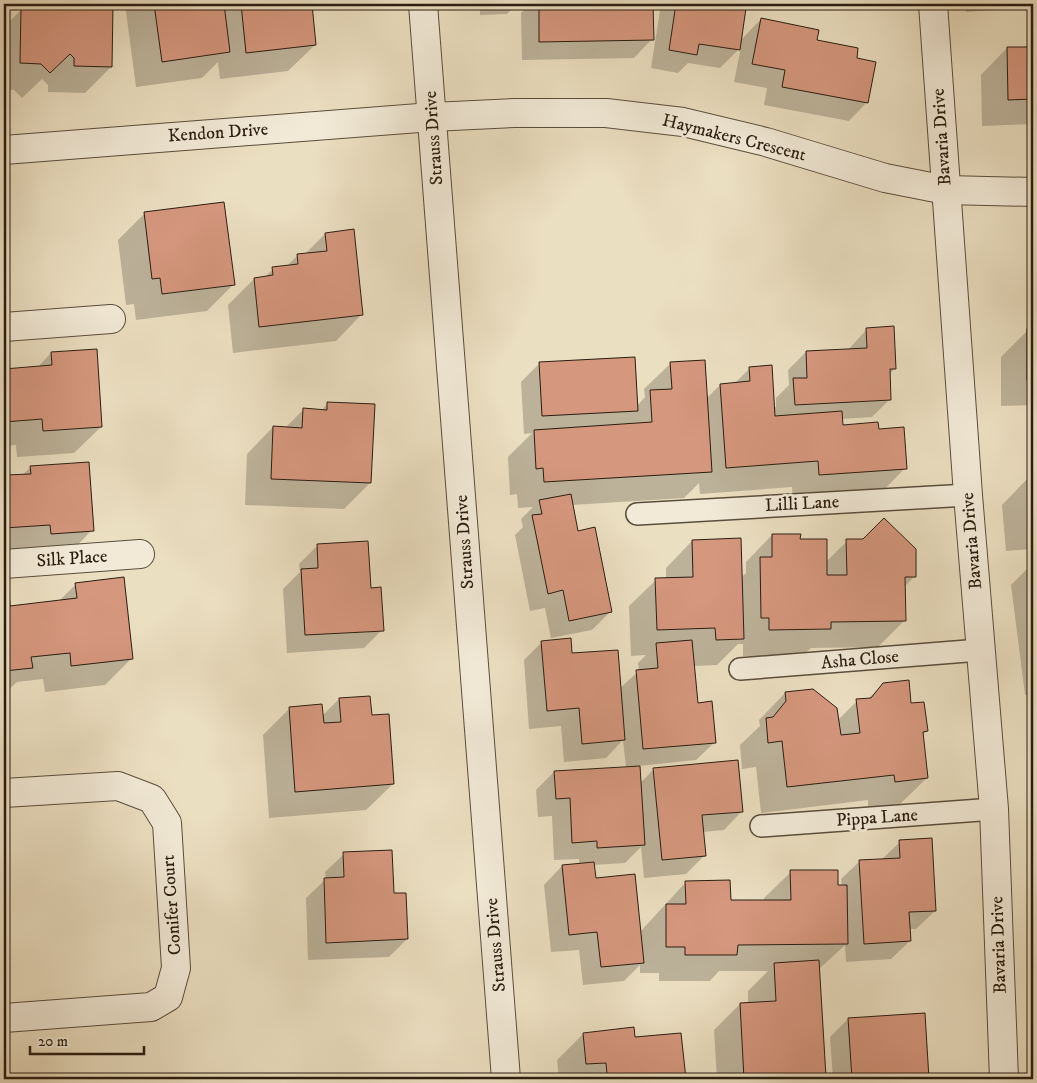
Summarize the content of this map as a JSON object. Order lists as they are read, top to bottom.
{
  "streets": {
    "street": [
      "Kendon Drive",
      "Bavaria Drive",
      "Strauss Drive",
      "Haymakers Crescent",
      "Silk Place",
      "Conifer Court"
    ],
    "lane": ["Lilli Lane", "Asha Close", "Pippa Lane"]
  },
  "crossings": [
    ["Kendon Drive", "Strauss Drive"],
    ["Kendon Drive", "Haymakers Crescent"],
    ["Bavaria Drive", "Haymakers Crescent"],
    ["Bavaria Drive", "Lilli Lane"],
    ["Bavaria Drive", "Asha Close"],
    ["Bavaria Drive", "Pippa Lane"],
    ["Strauss Drive", "Haymakers Crescent"]
  ],
  "scale_bar": "20 m"
}
